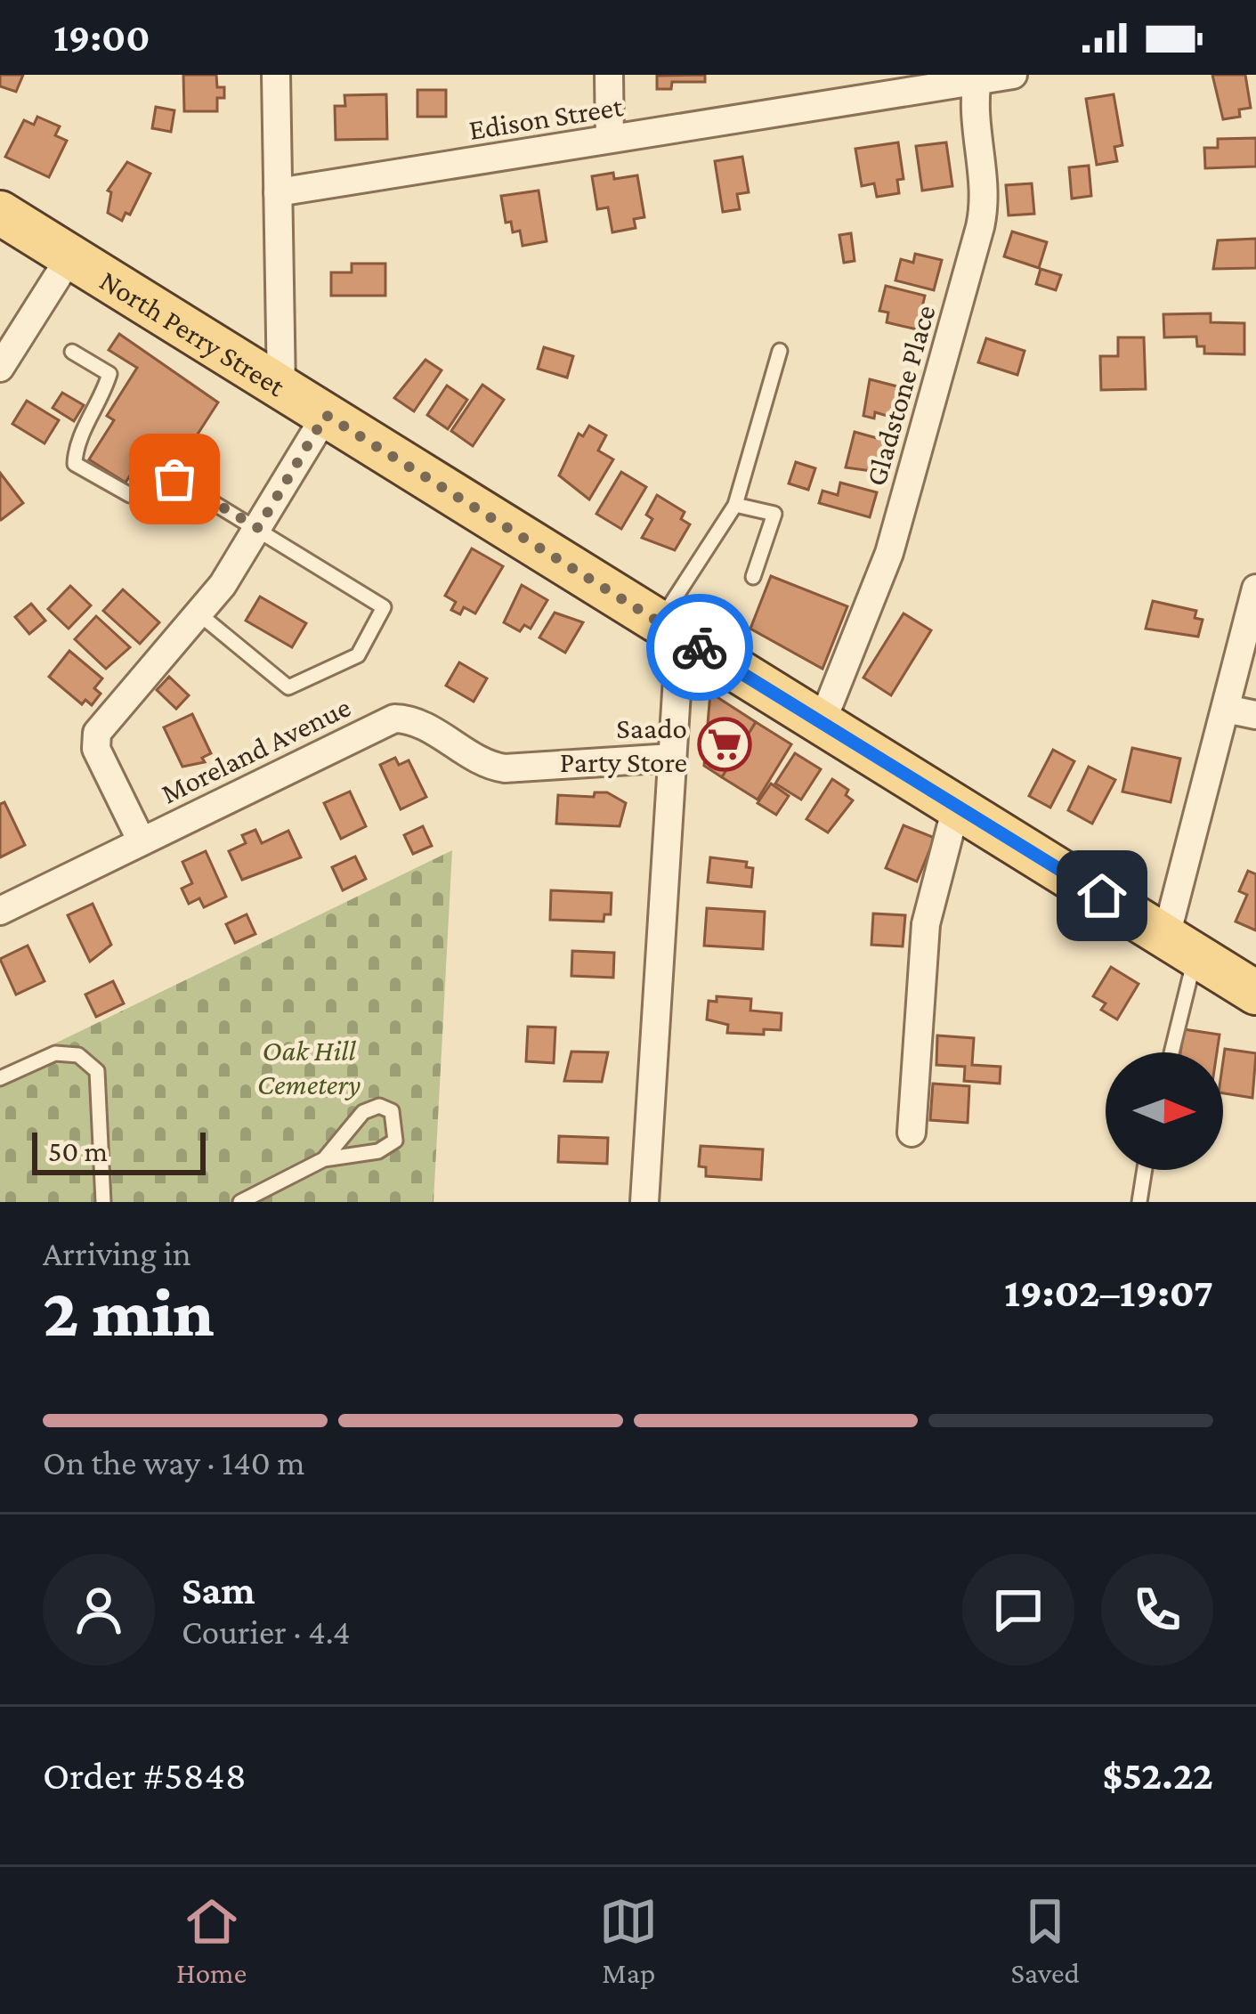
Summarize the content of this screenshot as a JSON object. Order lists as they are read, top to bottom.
{
  "streets": {
    "main road": ["North Perry Street"],
    "street": ["Edison Street", "Gladstone Place", "Moreland Avenue"]
  },
  "crossings": [
    ["Edison Street", "Gladstone Place"],
    ["North Perry Street", "Gladstone Place"]
  ],
  "parks": ["Oak Hill Cemetery"],
  "places": {
    "supermarket": ["Saado Party Store"]
  },
  "scale_bar": "50 m",
  "north": "right",
  "page": {
    "status": "19:00",
    "scale": "50 m",
    "heading": ["2 min", "Arriving in", "19:02–19:07"],
    "panel": [
      "Sam",
      "Courier · 4.4",
      "Order #5848",
      "$52.22"
    ],
    "bar": "On the way · 140 m",
    "tabs": ["Home", "Map", "Saved"]
  }
}
